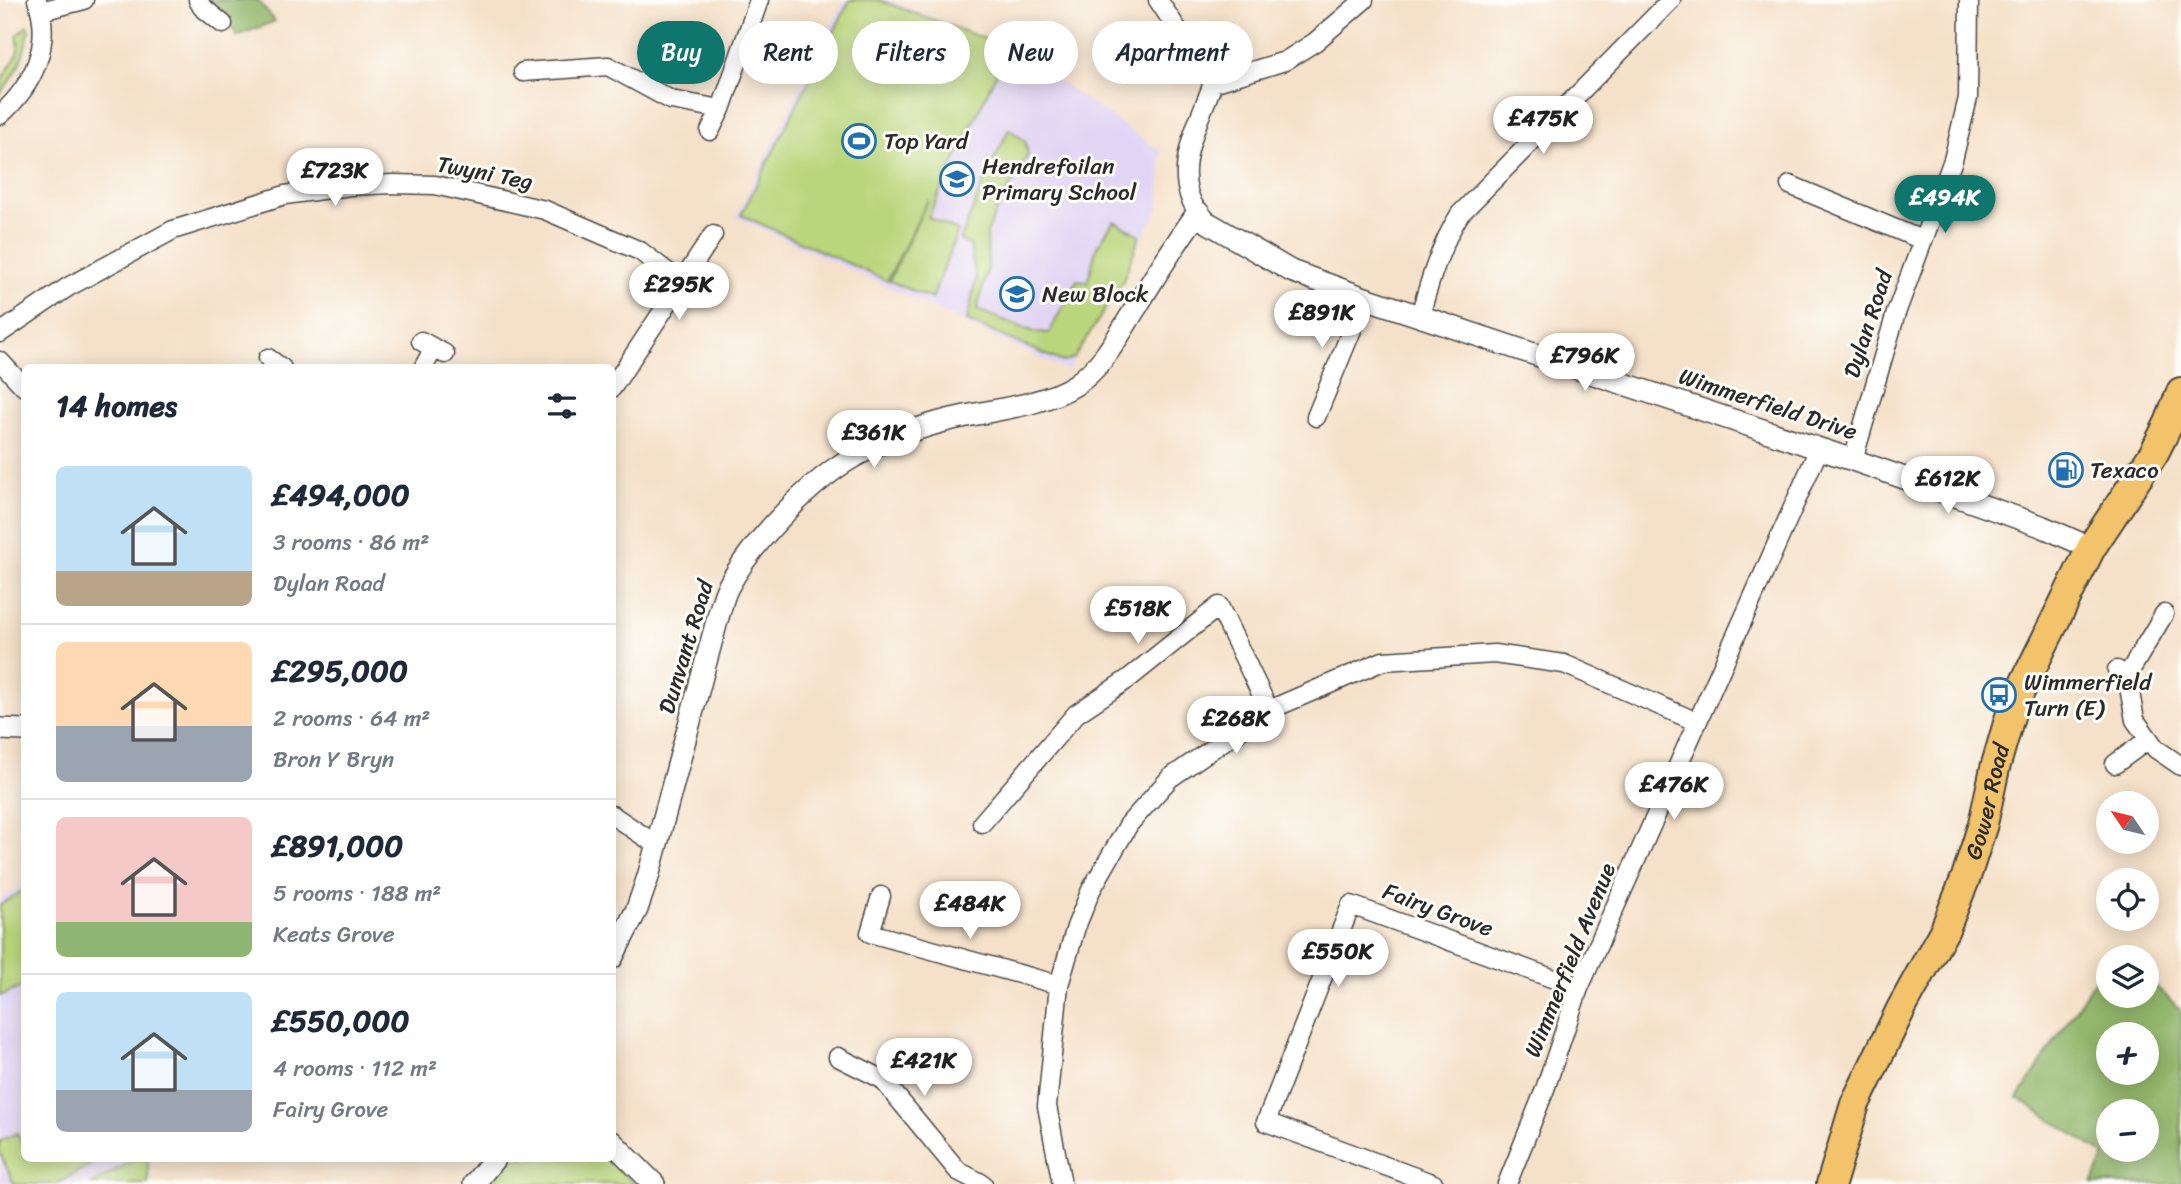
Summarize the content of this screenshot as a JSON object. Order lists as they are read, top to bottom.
{
  "streets": {
    "main road": ["Gower Road"],
    "street": [
      "Twyni Teg",
      "Dylan Road",
      "Wimmerfield Drive",
      "Dunvant Road",
      "Fairy Grove",
      "Wimmerfield Avenue"
    ]
  },
  "crossings": [
    ["Dylan Road", "Wimmerfield Drive"],
    ["Wimmerfield Drive", "Dunvant Road"],
    ["Wimmerfield Drive", "Gower Road"],
    ["Wimmerfield Drive", "Wimmerfield Avenue"],
    ["Fairy Grove", "Wimmerfield Avenue"]
  ],
  "places": {
    "sports": ["Top Yard"],
    "school or university": ["Hendrefoilan Primary School", "New Block"],
    "fuel station": ["Texaco"],
    "bus stop": ["Wimmerfield Turn (E)"]
  },
  "north": "top left",
  "page": {
    "chip": [
      "Buy",
      "Rent",
      "Filters",
      "New",
      "Apartment"
    ],
    "price": [
      "£475K",
      "£723K",
      "£494K",
      "£295K",
      "£891K",
      "£796K",
      "£361K",
      "£612K",
      "£518K",
      "£268K",
      "£476K",
      "£484K",
      "£550K",
      "£421K"
    ],
    "heading": "14 homes",
    "list": [
      {
        "name": "£494,000",
        "note": "3 rooms · 86 m² · Dylan Road"
      },
      {
        "name": "£295,000",
        "note": "2 rooms · 64 m² · Bron Y Bryn"
      },
      {
        "name": "£891,000",
        "note": "5 rooms · 188 m² · Keats Grove"
      },
      {
        "name": "£550,000",
        "note": "4 rooms · 112 m² · Fairy Grove"
      }
    ],
    "map_buttons": ["+", "−"]
  }
}
